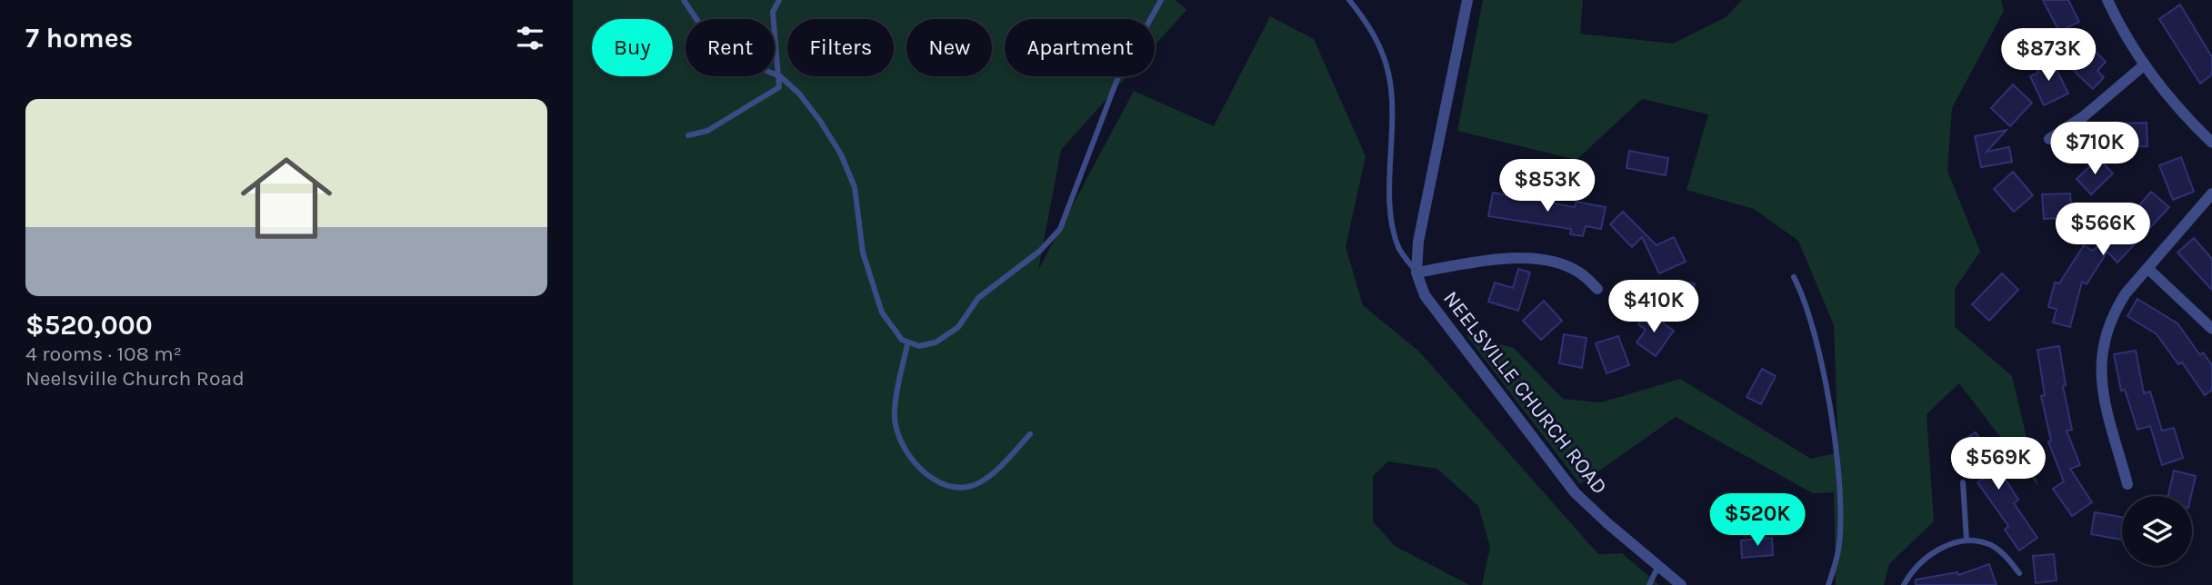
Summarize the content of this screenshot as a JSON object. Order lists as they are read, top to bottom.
{
  "streets": {
    "street": ["NEELSVILLE CHURCH ROAD"]
  },
  "page": {
    "heading": "7 homes",
    "chip": [
      "Buy",
      "Rent",
      "Filters",
      "New",
      "Apartment"
    ],
    "price": [
      "$873K",
      "$710K",
      "$853K",
      "$566K",
      "$410K",
      "$569K",
      "$520K"
    ],
    "list": [
      {
        "name": "$520,000",
        "note": "4 rooms · 108 m² · Neelsville Church Road"
      }
    ]
  }
}
